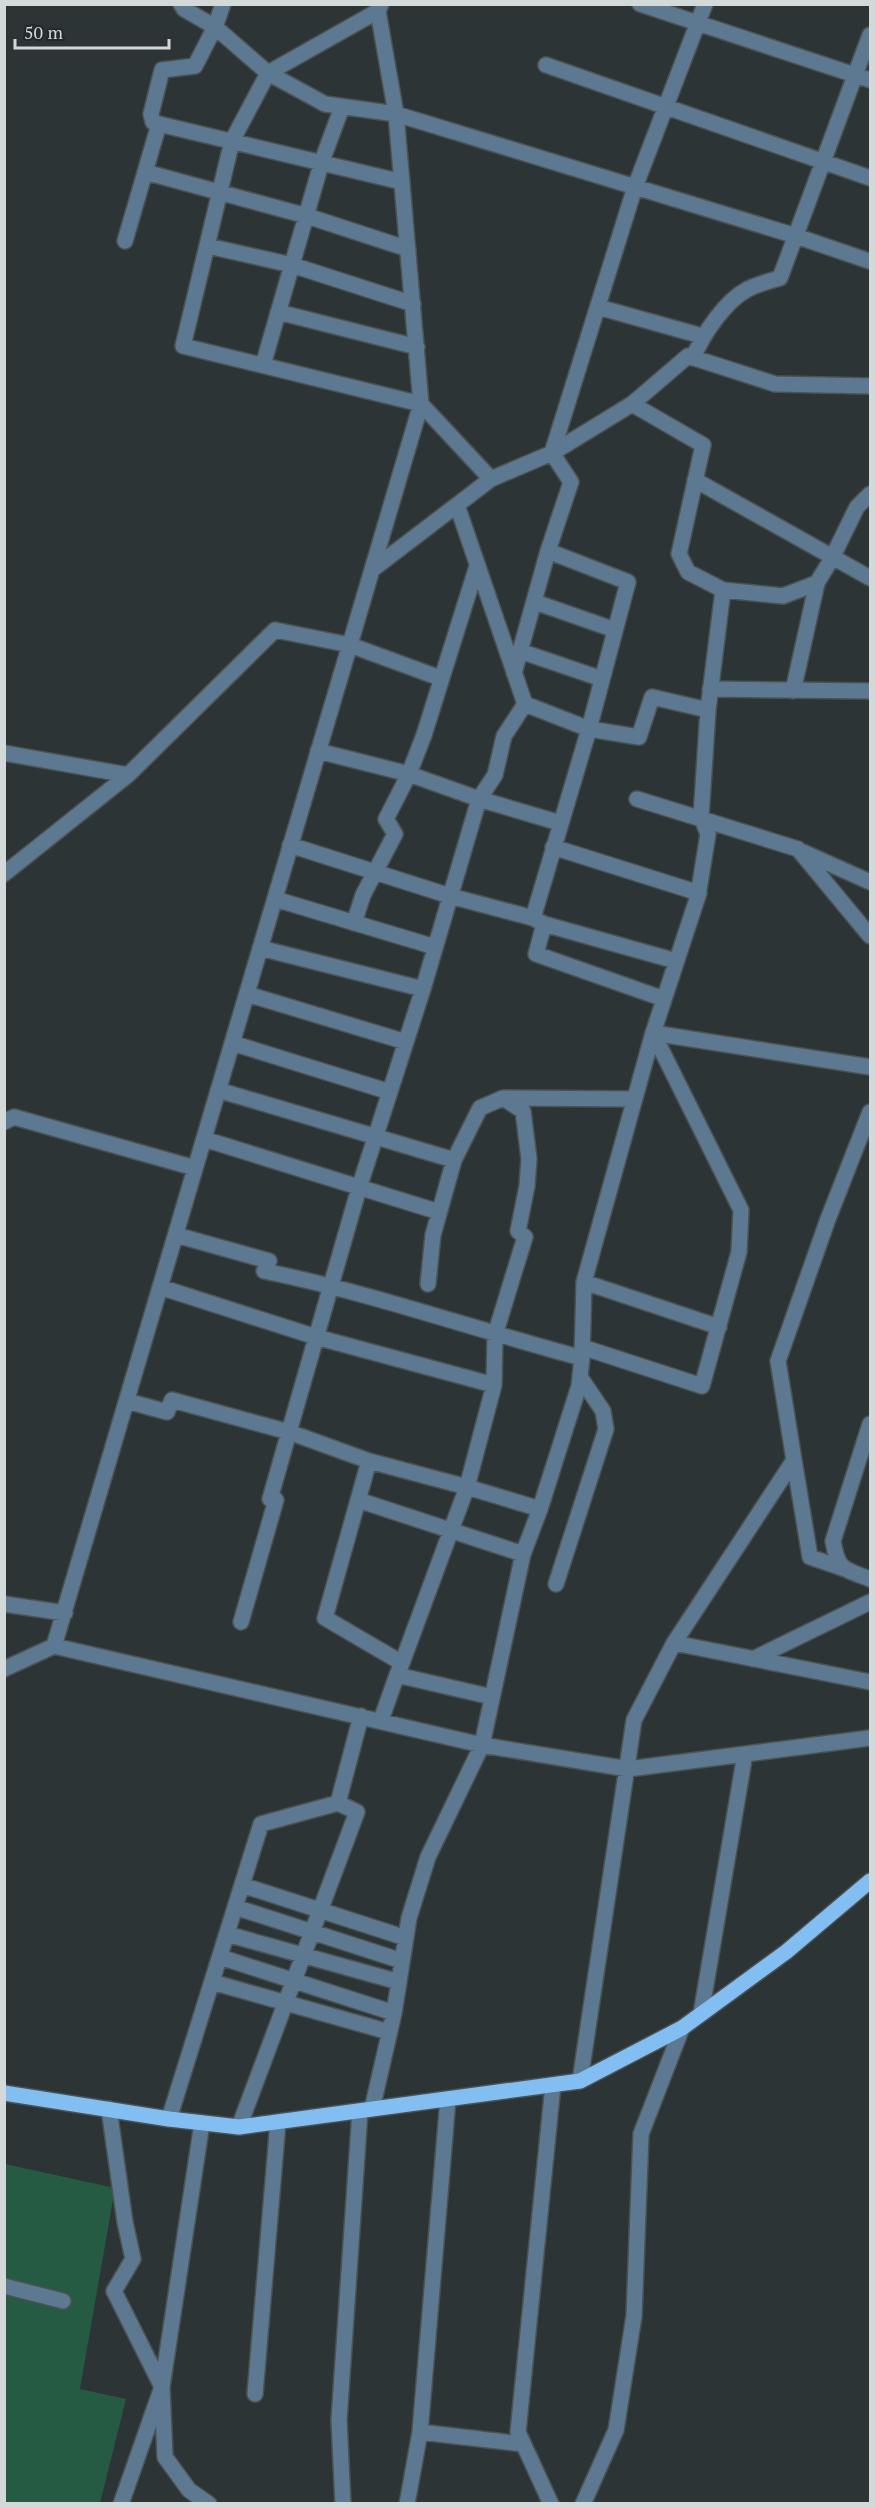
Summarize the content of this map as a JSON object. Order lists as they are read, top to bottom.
{
  "scale_bar": "50 m"
}
